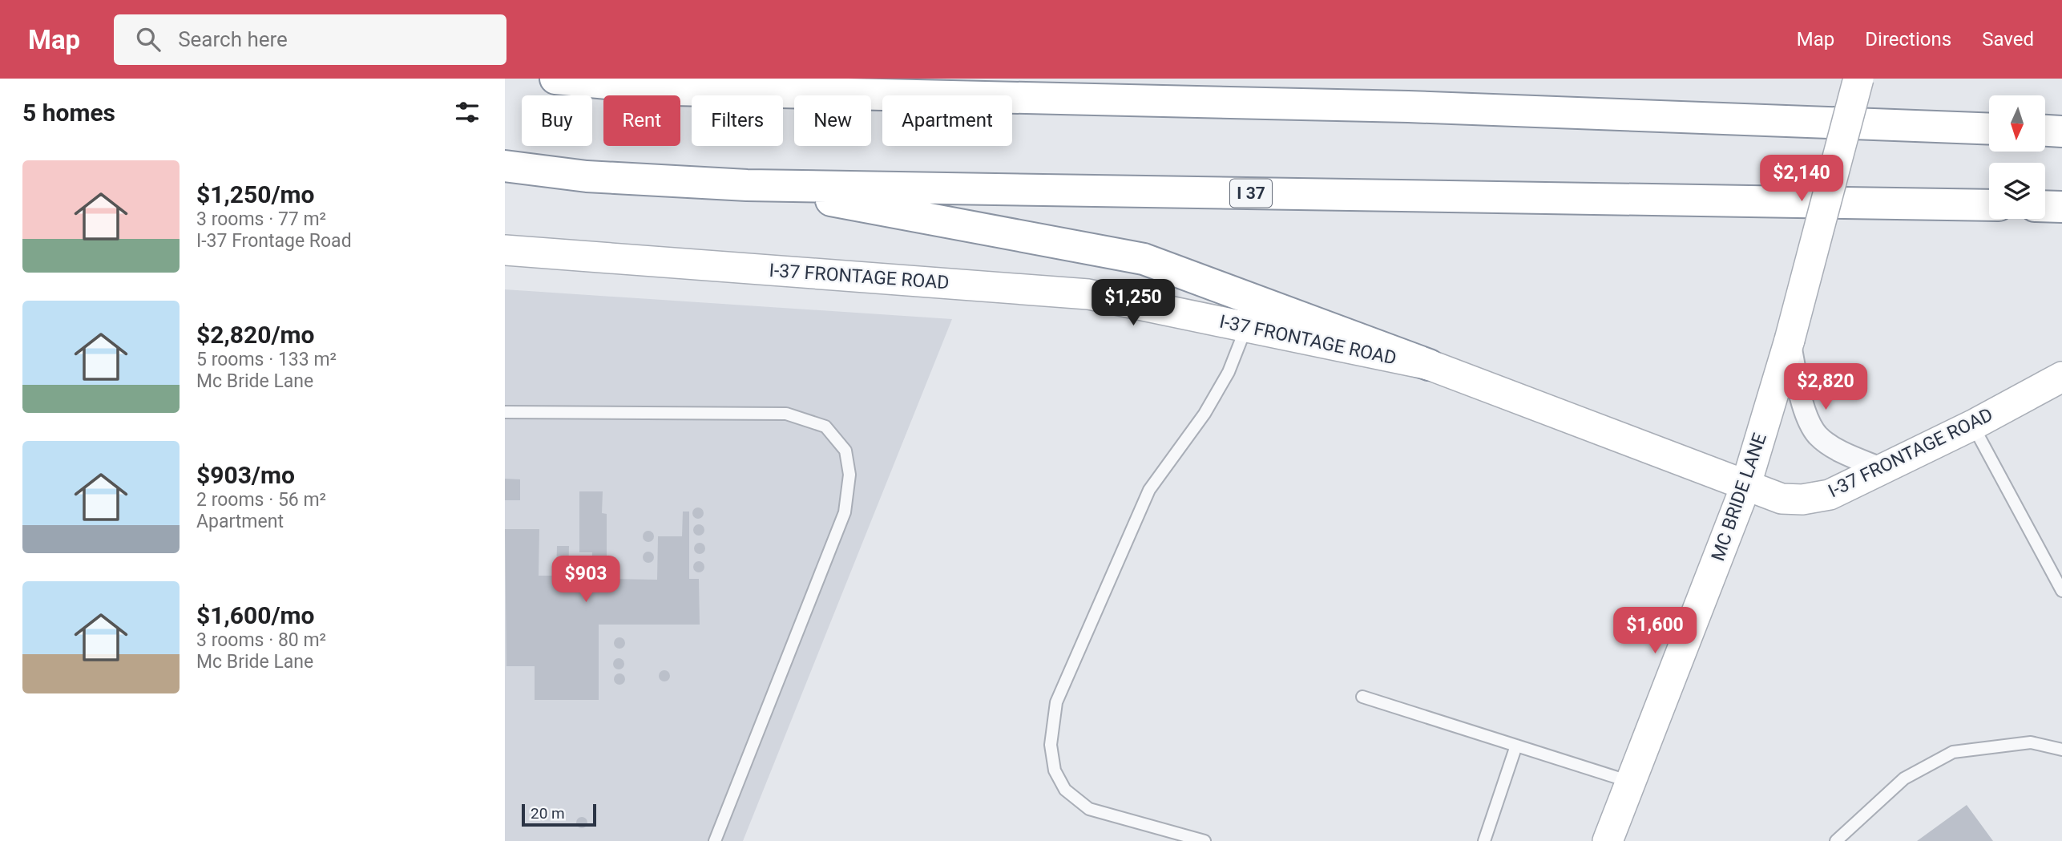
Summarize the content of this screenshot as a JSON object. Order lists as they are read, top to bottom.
{
  "streets": {
    "highway": ["I 37"],
    "main road": ["I-37 FRONTAGE ROAD", "MC BRIDE LANE"]
  },
  "crossings": [
    ["I-37 FRONTAGE ROAD", "MC BRIDE LANE"]
  ],
  "scale_bar": "20 m",
  "north": "bottom",
  "page": {
    "header": "Map",
    "search": "Search here",
    "nav": ["Map", "Directions", "Saved"],
    "heading": "5 homes",
    "chip": [
      "Buy",
      "Rent",
      "Filters",
      "New",
      "Apartment"
    ],
    "list": [
      {
        "name": "$1,250/mo",
        "note": "3 rooms · 77 m² · I-37 Frontage Road"
      },
      {
        "name": "$2,820/mo",
        "note": "5 rooms · 133 m² · Mc Bride Lane"
      },
      {
        "name": "$903/mo",
        "note": "2 rooms · 56 m² · Apartment"
      },
      {
        "name": "$1,600/mo",
        "note": "3 rooms · 80 m² · Mc Bride Lane"
      }
    ],
    "price": [
      "$2,140",
      "$1,250",
      "$2,820",
      "$903",
      "$1,600"
    ],
    "scale": "20 m"
  }
}
